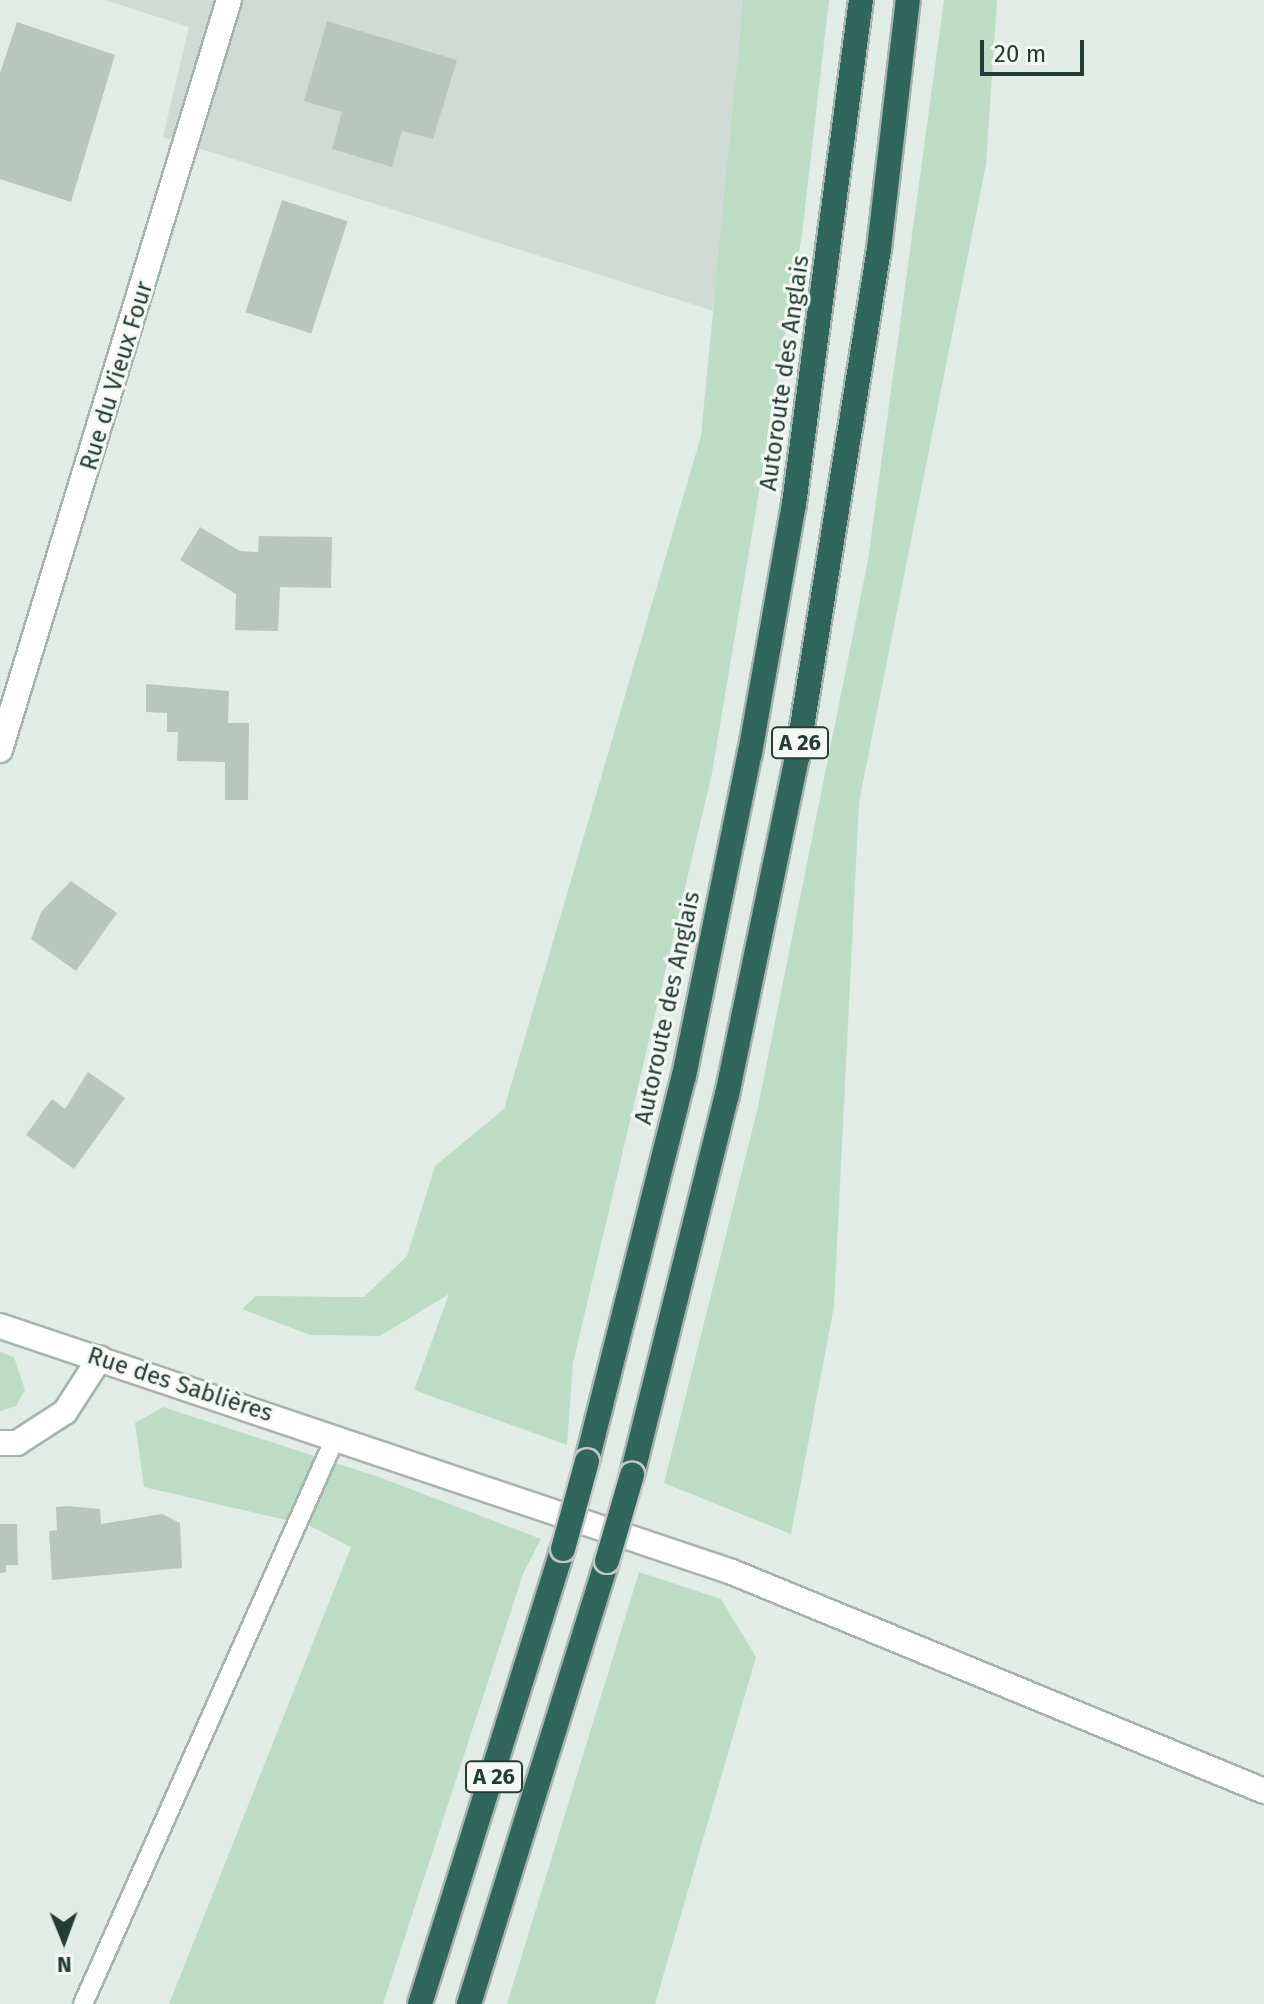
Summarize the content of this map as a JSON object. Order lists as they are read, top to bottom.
{
  "streets": {
    "highway": ["Autoroute des Anglais", "A 26"],
    "street": ["Rue du Vieux Four", "Rue des Sablières"]
  },
  "scale_bar": "20 m",
  "north": "bottom"
}
